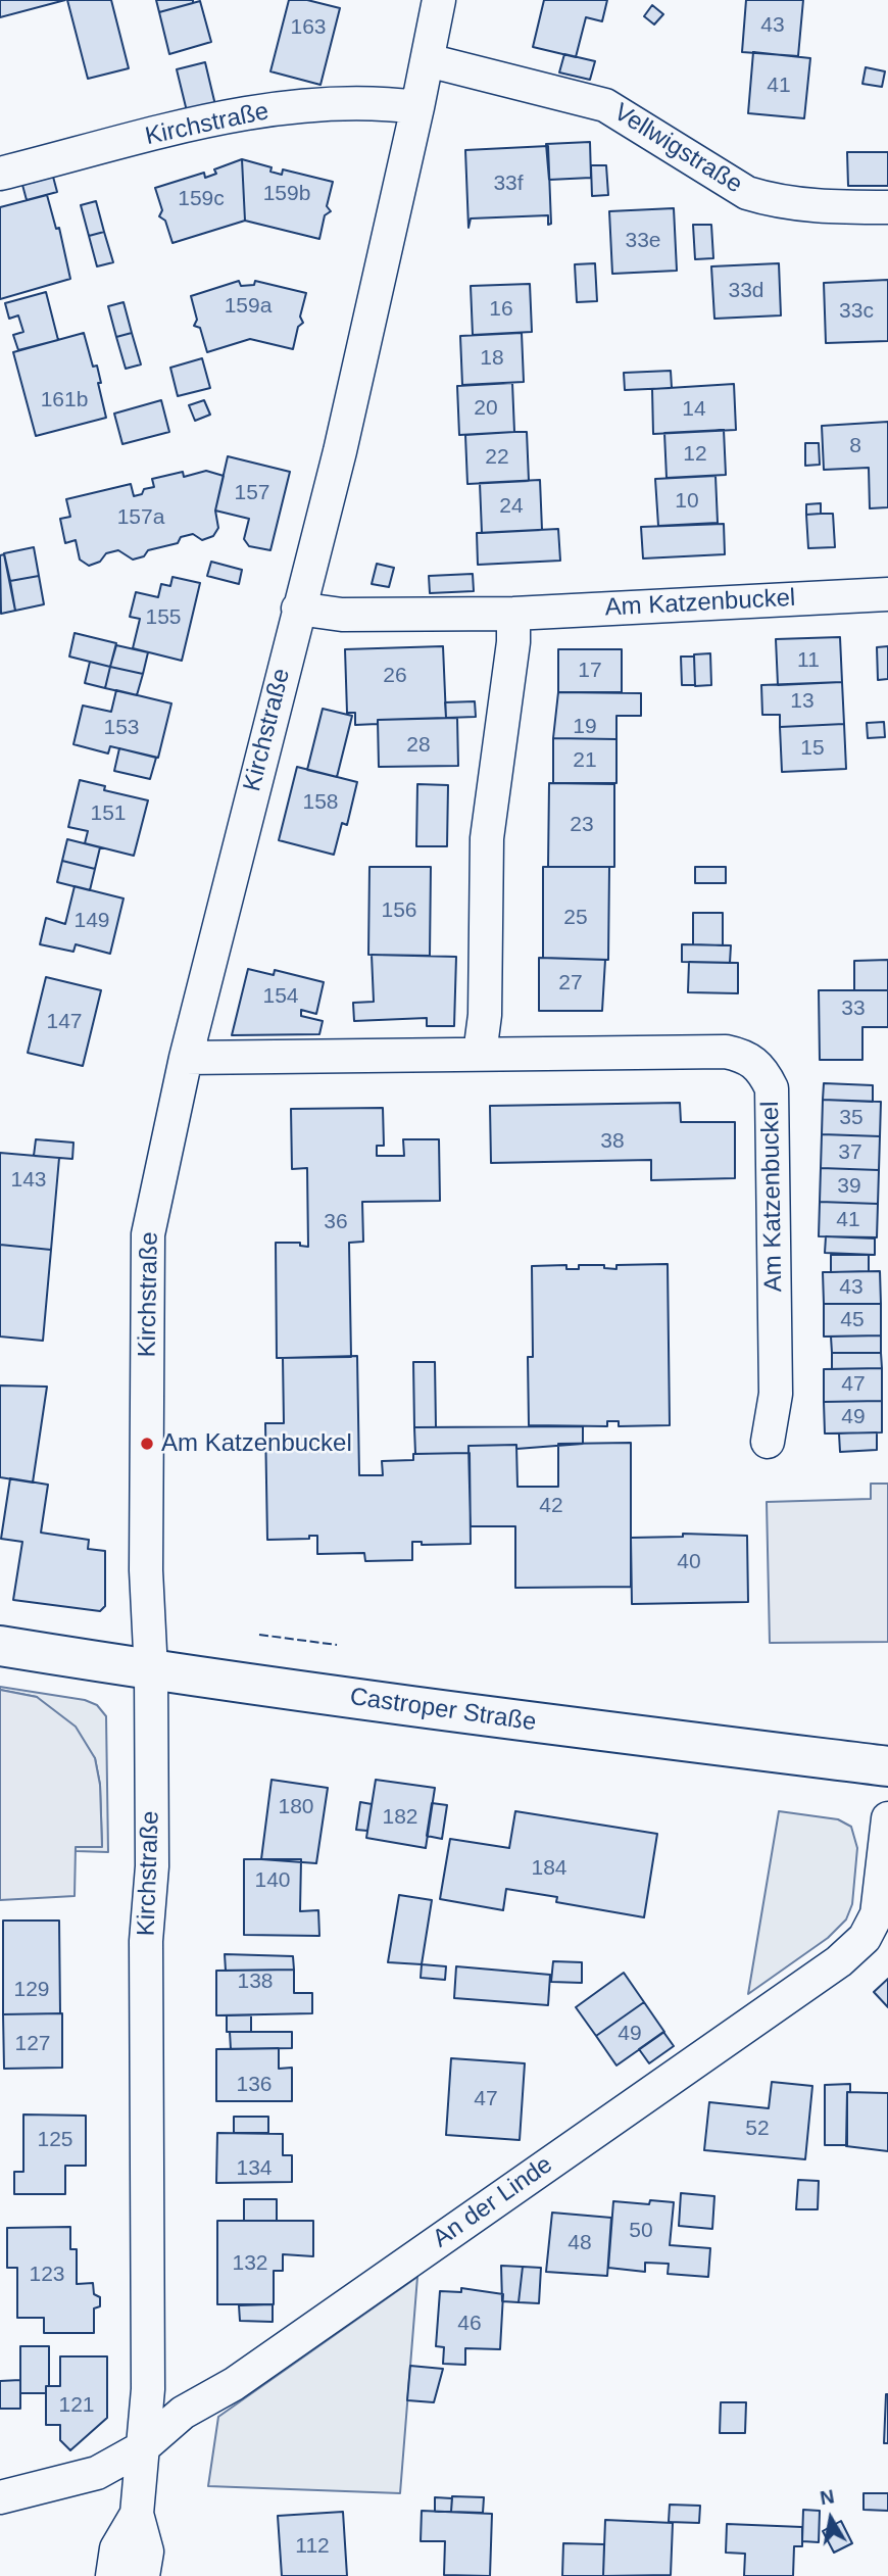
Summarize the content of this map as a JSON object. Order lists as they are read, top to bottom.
{
  "streets": {
    "main road": ["Castroper Straße"],
    "street": [
      "Kirchstraße",
      "Vellwigstraße",
      "Am Katzenbuckel",
      "An der Linde"
    ]
  },
  "crossings": [
    ["Kirchstraße", "Vellwigstraße"],
    ["Kirchstraße", "Am Katzenbuckel"],
    ["Kirchstraße", "Castroper Straße"],
    ["Kirchstraße", "An der Linde"]
  ],
  "places": ["Am Katzenbuckel"],
  "house_numbers": [
    "43",
    "163",
    "41",
    "33f",
    "159b",
    "159c",
    "33e",
    "33d",
    "159a",
    "16",
    "33c",
    "18",
    "161b",
    "20",
    "14",
    "8",
    "12",
    "22",
    "157",
    "10",
    "24",
    "157a",
    "155",
    "11",
    "17",
    "26",
    "13",
    "19",
    "153",
    "28",
    "15",
    "21",
    "158",
    "151",
    "23",
    "156",
    "25",
    "149",
    "27",
    "154",
    "33",
    "147",
    "35",
    "38",
    "37",
    "143",
    "39",
    "41",
    "36",
    "43",
    "45",
    "47",
    "49",
    "42",
    "40",
    "180",
    "182",
    "184",
    "140",
    "138",
    "129",
    "49",
    "127",
    "136",
    "47",
    "52",
    "125",
    "134",
    "50",
    "48",
    "132",
    "123",
    "46",
    "121",
    "112"
  ],
  "north": "top"
}
